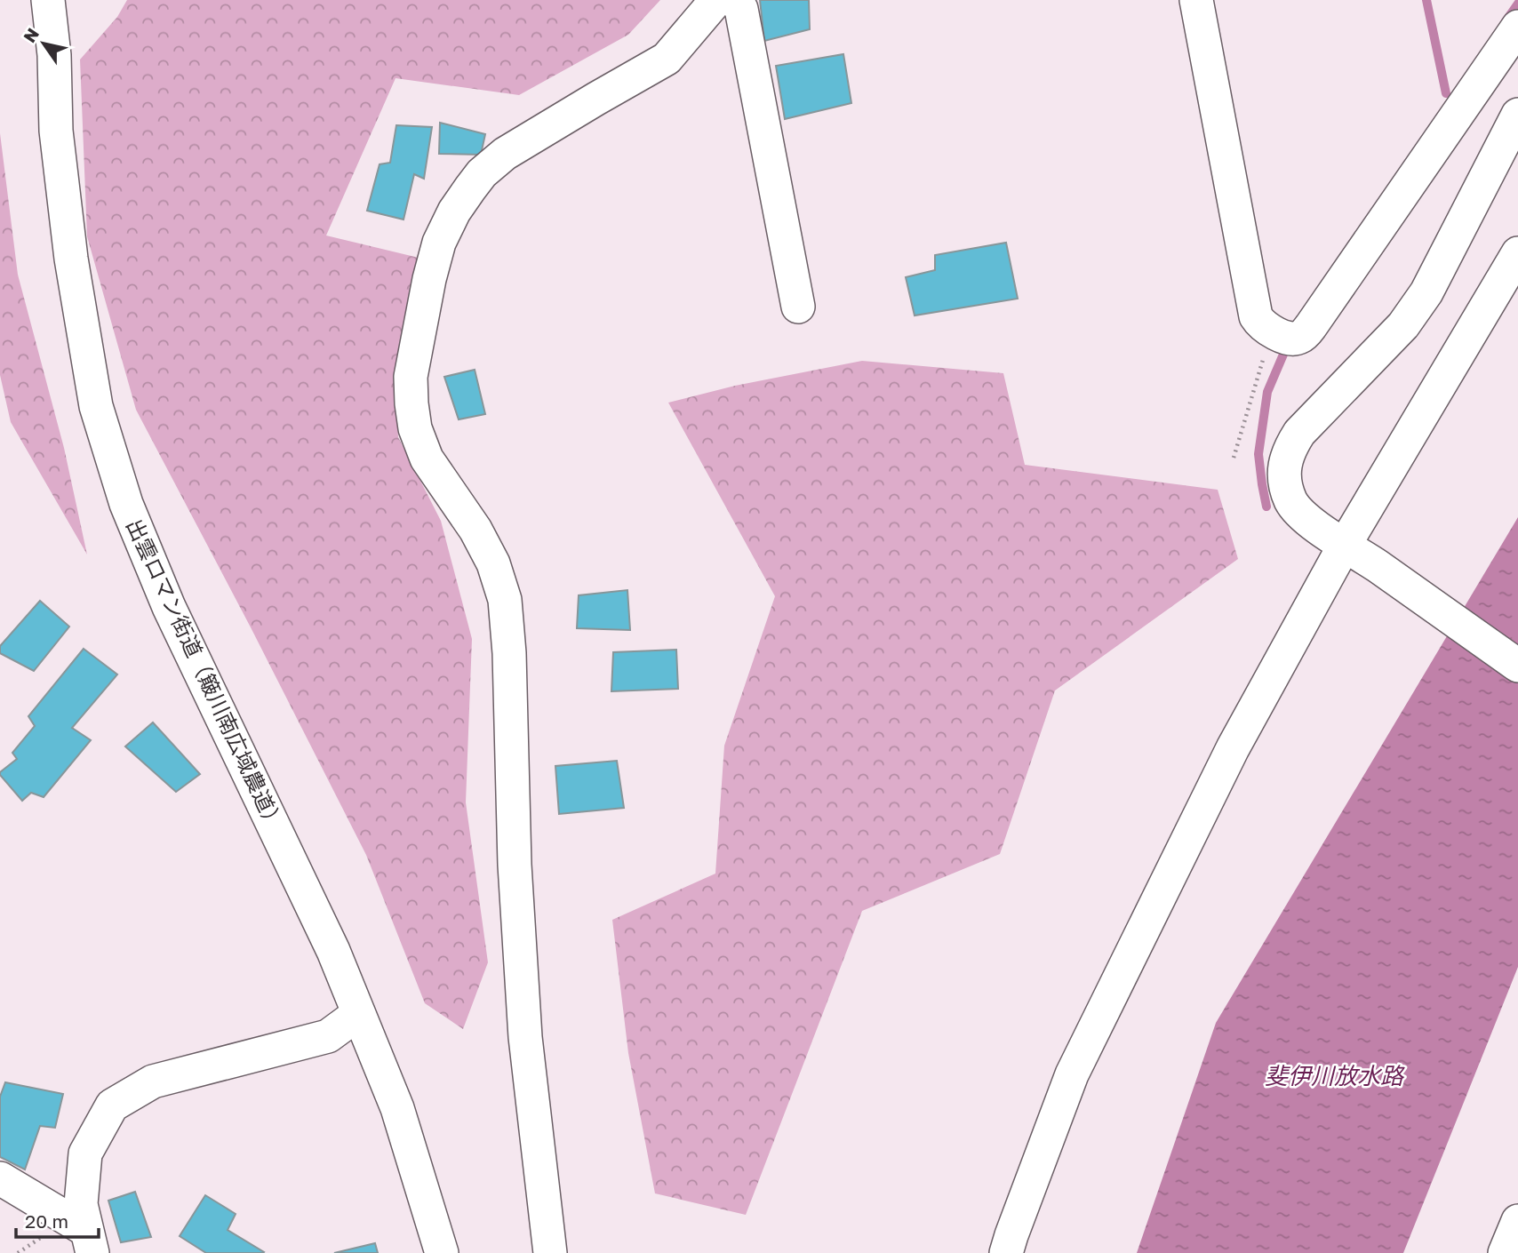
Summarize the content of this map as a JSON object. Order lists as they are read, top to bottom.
{
  "streets": {
    "street": ["出雲ロマン街道（簸川南広域農道）"]
  },
  "water": ["斐伊川放水路"],
  "scale_bar": "20 m",
  "north": "top left"
}
